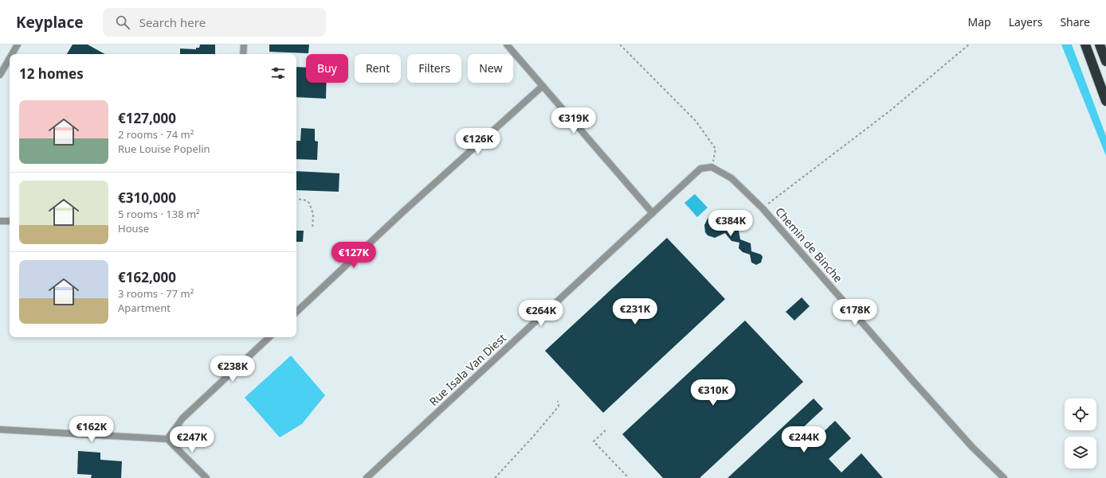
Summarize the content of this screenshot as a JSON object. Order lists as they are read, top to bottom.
{
  "streets": {
    "street": ["Chemin de Binche", "Rue Isala Van Diest"]
  },
  "crossings": [
    ["Chemin de Binche", "Rue Isala Van Diest"]
  ],
  "page": {
    "header": "Keyplace",
    "search": "Search here",
    "nav": ["Map", "Layers", "Share"],
    "chip": [
      "Buy",
      "Rent",
      "Filters",
      "New"
    ],
    "heading": "12 homes",
    "list": [
      {
        "name": "€127,000",
        "note": "2 rooms · 74 m² · Rue Louise Popelin"
      },
      {
        "name": "€310,000",
        "note": "5 rooms · 138 m² · House"
      },
      {
        "name": "€162,000",
        "note": "3 rooms · 77 m² · Apartment"
      }
    ],
    "price": [
      "€319K",
      "€126K",
      "€384K",
      "€127K",
      "€231K",
      "€178K",
      "€264K",
      "€238K",
      "€310K",
      "€162K",
      "€247K",
      "€244K"
    ]
  }
}
